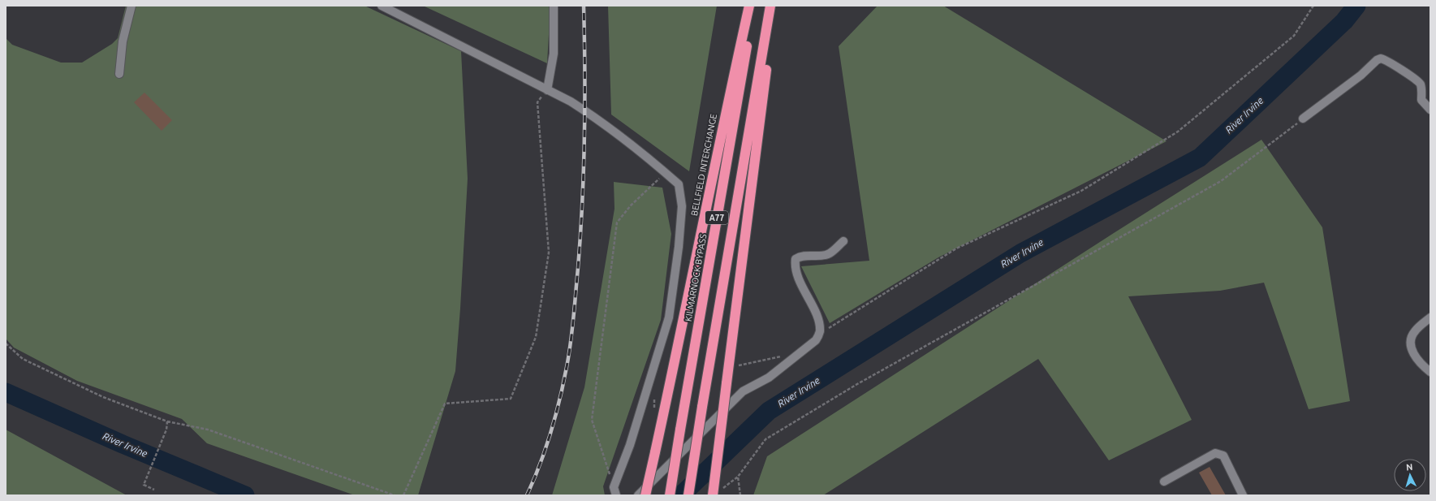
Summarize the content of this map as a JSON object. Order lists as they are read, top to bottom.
{
  "streets": {
    "highway": ["BELLFIELD INTERCHANGE", "A77", "KILMARNOCK BYPASS"]
  },
  "water": ["River Irvine"],
  "north": "top"
}
